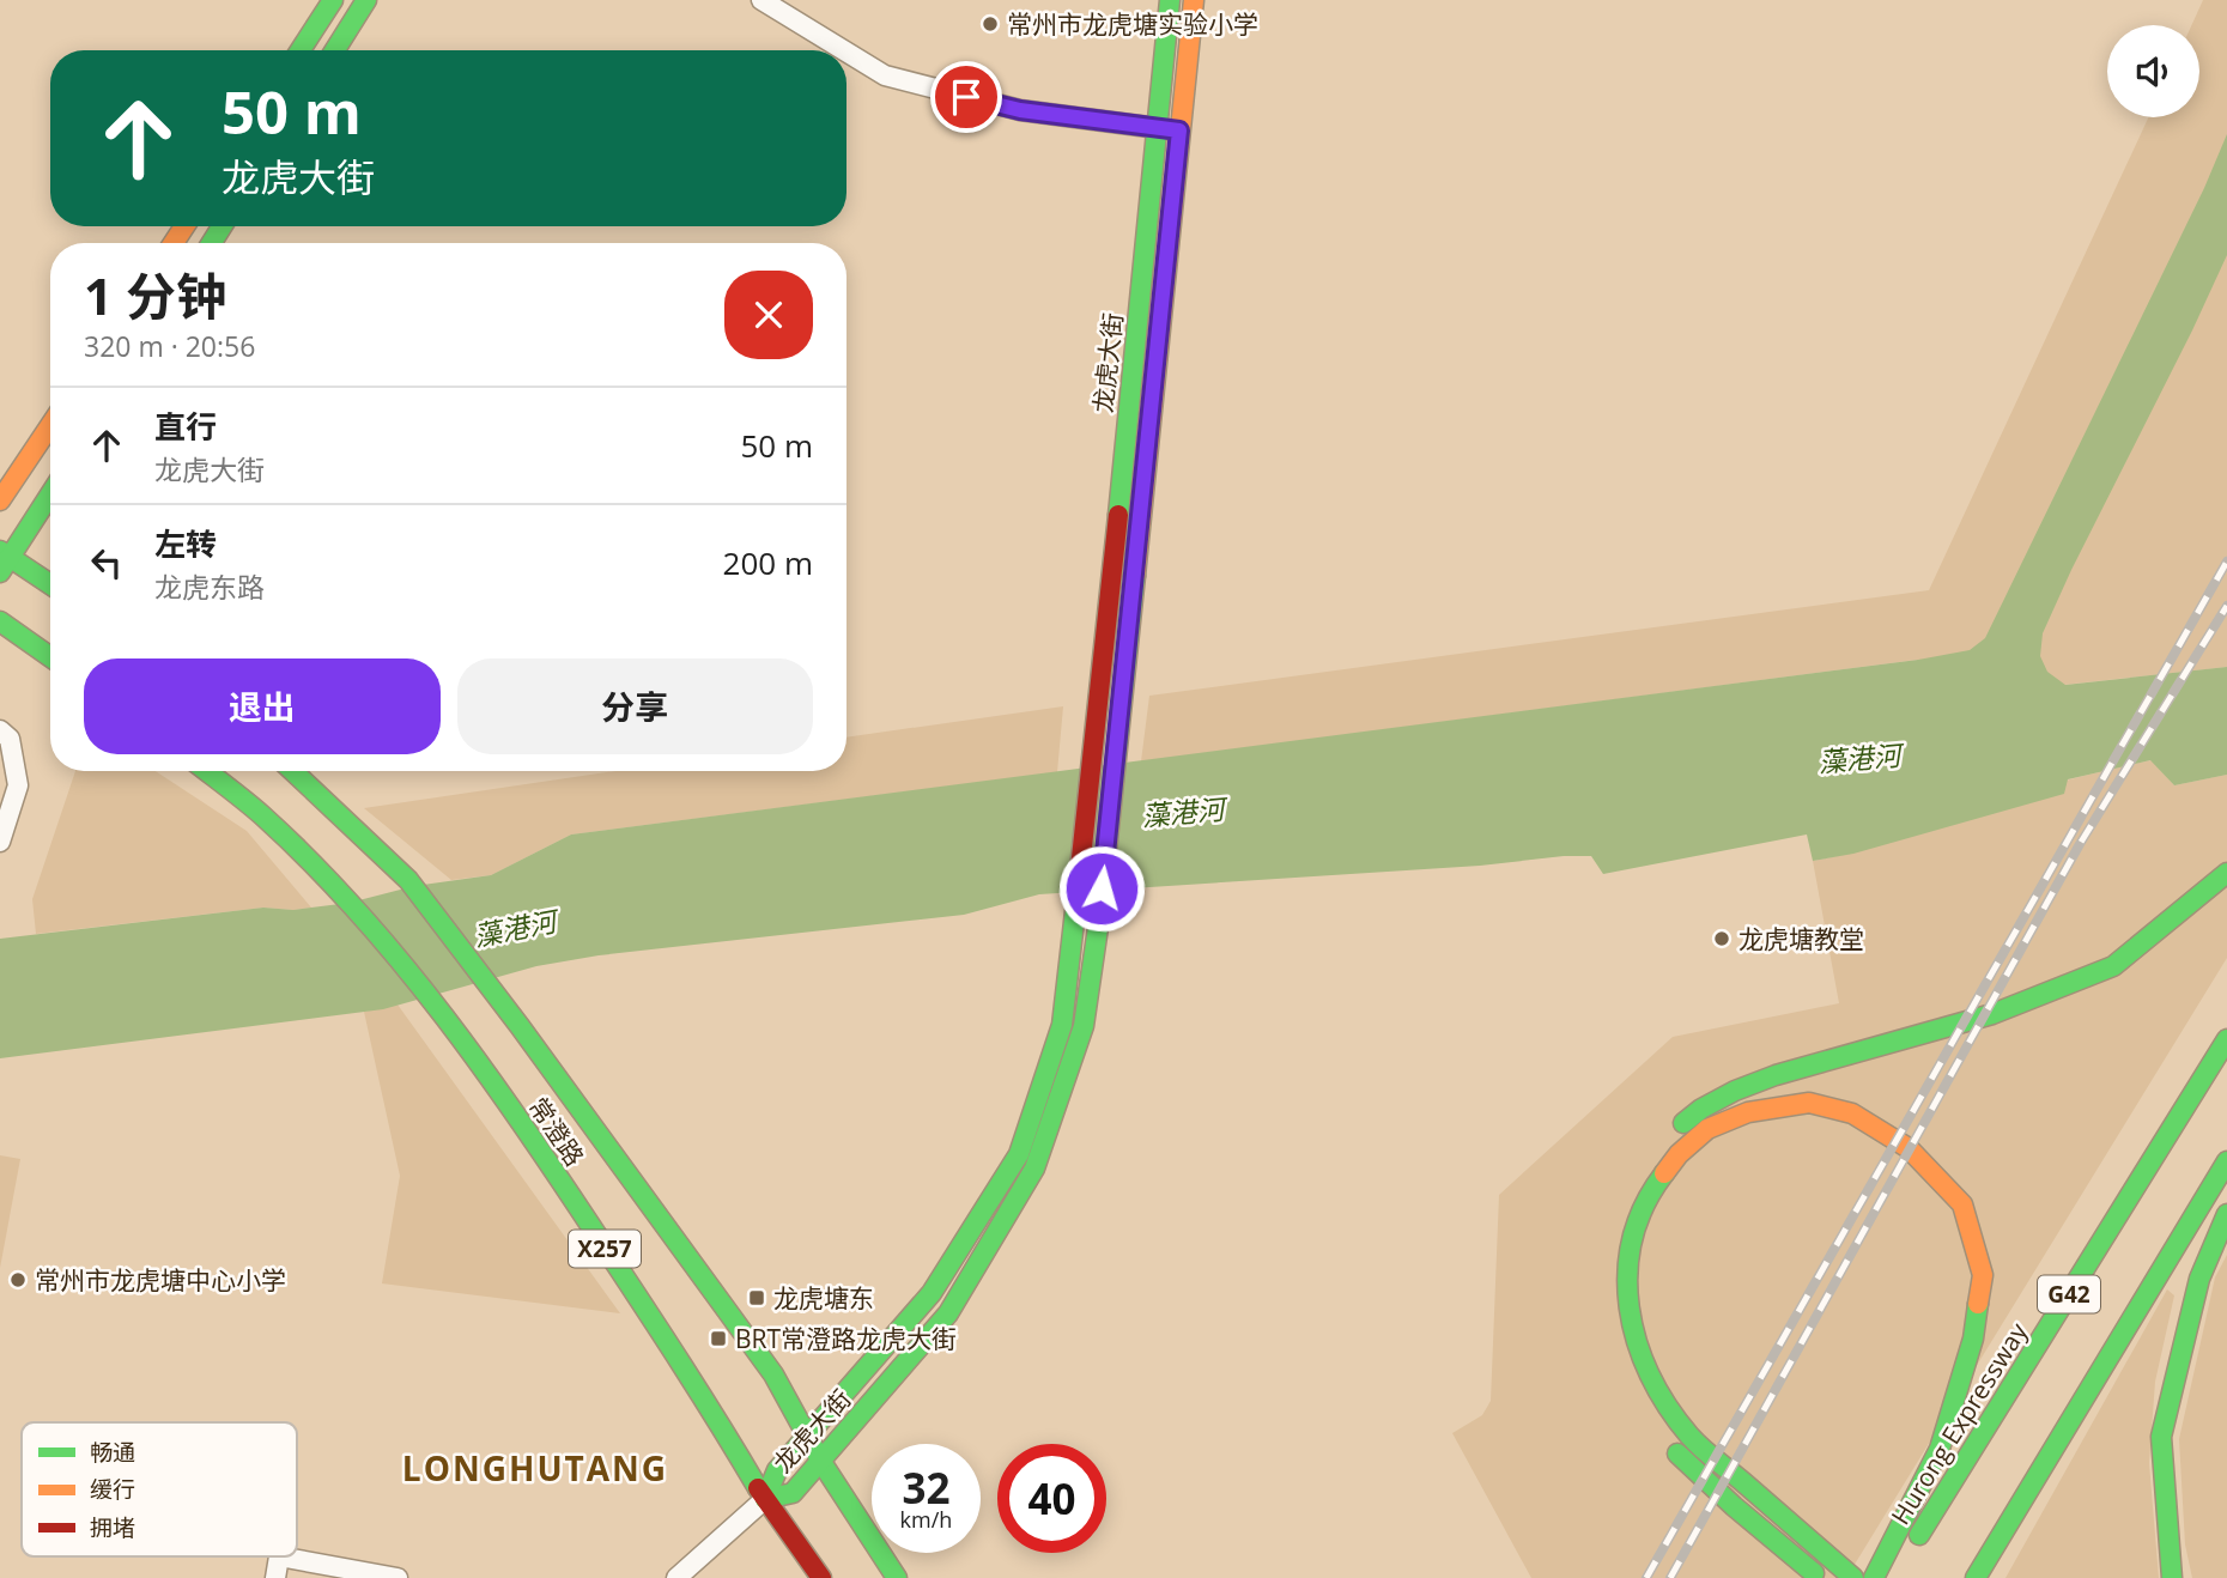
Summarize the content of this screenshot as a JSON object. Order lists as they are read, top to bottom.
{
  "streets": {
    "main road": [
      "龙虎大街",
      "常澄路",
      "X257",
      "G42",
      "Hurong Expressway"
    ]
  },
  "crossings": [
    ["龙虎大街", "常澄路"]
  ],
  "districts": ["LONGHUTANG"],
  "water": ["藻港河"],
  "places": {
    "other": ["常州市龙虎塘实验小学", "龙虎塘教堂", "常州市龙虎塘中心小学"],
    "transit": ["龙虎塘东", "BRT常澄路龙虎大街"]
  },
  "legend": ["畅通", "缓行", "拥堵"],
  "page": {
    "turn": ["50 m", "龙虎大街"],
    "heading": ["1 分钟", "320 m · 20:56"],
    "list": [
      {
        "name": "直行",
        "note": "龙虎大街",
        "value": "50 m"
      },
      {
        "name": "左转",
        "note": "龙虎东路",
        "value": "200 m"
      }
    ],
    "buttons": ["退出", "分享"],
    "speed": "32 km/h",
    "limit": "40"
  }
}
